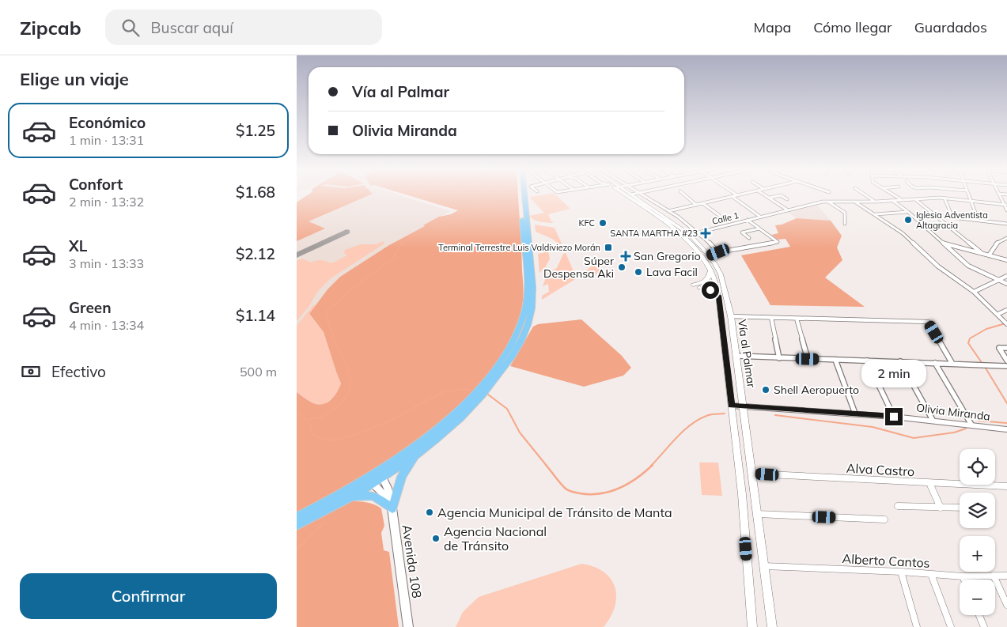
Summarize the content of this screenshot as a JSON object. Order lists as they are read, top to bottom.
{
  "streets": {
    "main road": ["Vía al Palmar"],
    "street": [
      "Calle 1",
      "Olivia Miranda",
      "Alva Castro",
      "Alberto Cantos",
      "Avenida 108"
    ]
  },
  "crossings": [
    ["Calle 1", "Vía al Palmar"],
    ["Vía al Palmar", "Olivia Miranda"],
    ["Vía al Palmar", "Alva Castro"],
    ["Vía al Palmar", "Alberto Cantos"]
  ],
  "places": {
    "other": [
      "Iglesia Adventista Altagracia",
      "KFC",
      "Súper Despensa Aki",
      "Lava Facil",
      "Shell Aeropuerto",
      "Agencia Municipal de Tránsito de Manta",
      "Agencia Nacional de Tránsito"
    ],
    "health": ["SANTA MARTHA #23", "San Gregorio"],
    "transit": ["Terminal Terrestre Luis Valdiviezo Morán"]
  },
  "page": {
    "header": "Zipcab",
    "search": "Buscar aquí",
    "nav": ["Mapa", "Cómo llegar", "Guardados"],
    "heading": "Elige un viaje",
    "banner": ["Vía al Palmar", "Olivia Miranda"],
    "list": [
      {
        "name": "Económico",
        "note": "1 min · 13:31",
        "value": "$1.25"
      },
      {
        "name": "Confort",
        "note": "2 min · 13:32",
        "value": "$1.68"
      },
      {
        "name": "XL",
        "note": "3 min · 13:33",
        "value": "$2.12"
      },
      {
        "name": "Green",
        "note": "4 min · 13:34",
        "value": "$1.14"
      }
    ],
    "pay": ["Efectivo", "500 m"],
    "bubble": "2 min",
    "map_buttons": ["+", "−"],
    "buttons": "Confirmar"
  }
}
